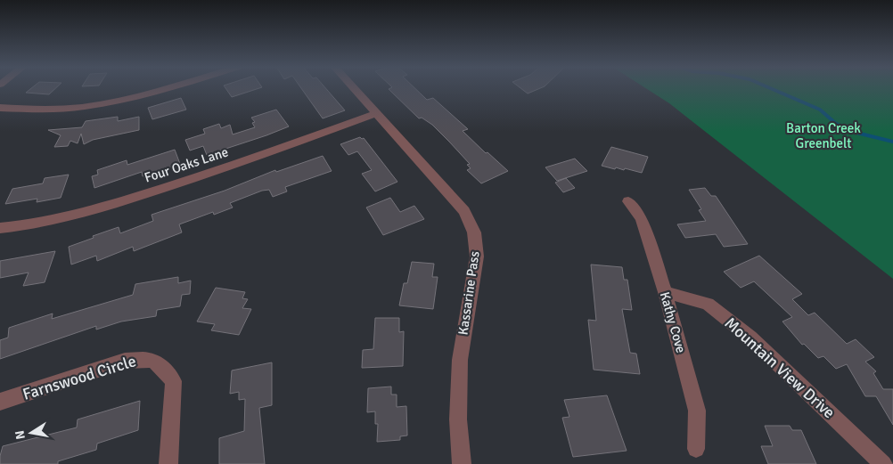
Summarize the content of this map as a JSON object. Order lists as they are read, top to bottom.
{
  "streets": {
    "street": [
      "Four Oaks Lane",
      "Kassarine Pass",
      "Kathy Cove",
      "Mountain View Drive",
      "Farnswood Circle"
    ]
  },
  "crossings": [
    ["Four Oaks Lane", "Kassarine Pass"],
    ["Kathy Cove", "Mountain View Drive"]
  ],
  "parks": ["Barton Creek Greenbelt"],
  "north": "left"
}
